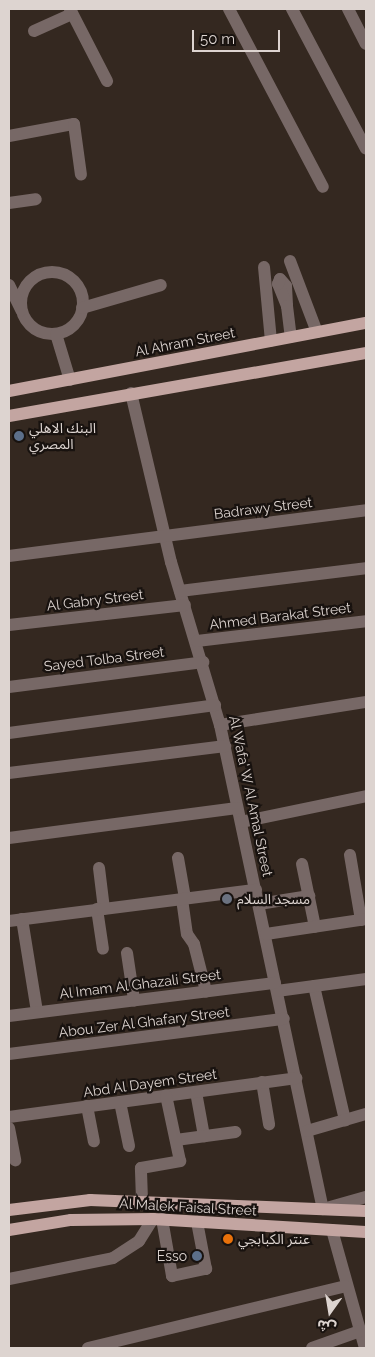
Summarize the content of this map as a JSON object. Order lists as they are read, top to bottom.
{
  "streets": {
    "main road": ["Al Ahram Street", "Al Malek Faisal Street"],
    "street": [
      "Badrawy Street",
      "Al Gabry Street",
      "Ahmed Barakat Street",
      "Sayed Tolba Street",
      "Al Wafa' W Al Amal Street",
      "Al Imam Al Ghazali Street",
      "Abou Zer Al Ghafary Street",
      "Abd Al Dayem Street"
    ]
  },
  "crossings": [
    ["Badrawy Street", "Al Wafa' W Al Amal Street"],
    ["Al Gabry Street", "Al Wafa' W Al Amal Street"],
    ["Ahmed Barakat Street", "Al Wafa' W Al Amal Street"],
    ["Sayed Tolba Street", "Al Wafa' W Al Amal Street"],
    ["Al Wafa' W Al Amal Street", "Al Imam Al Ghazali Street"],
    ["Al Wafa' W Al Amal Street", "Abou Zer Al Ghafary Street"],
    ["Al Wafa' W Al Amal Street", "Abd Al Dayem Street"],
    ["Al Wafa' W Al Amal Street", "Al Malek Faisal Street"]
  ],
  "places": [
    "البنك الاهلي المصري",
    "مسجد السلام",
    "عنتر الكبابجي",
    "Esso"
  ],
  "scale_bar": "50 m",
  "north": "bottom"
}
